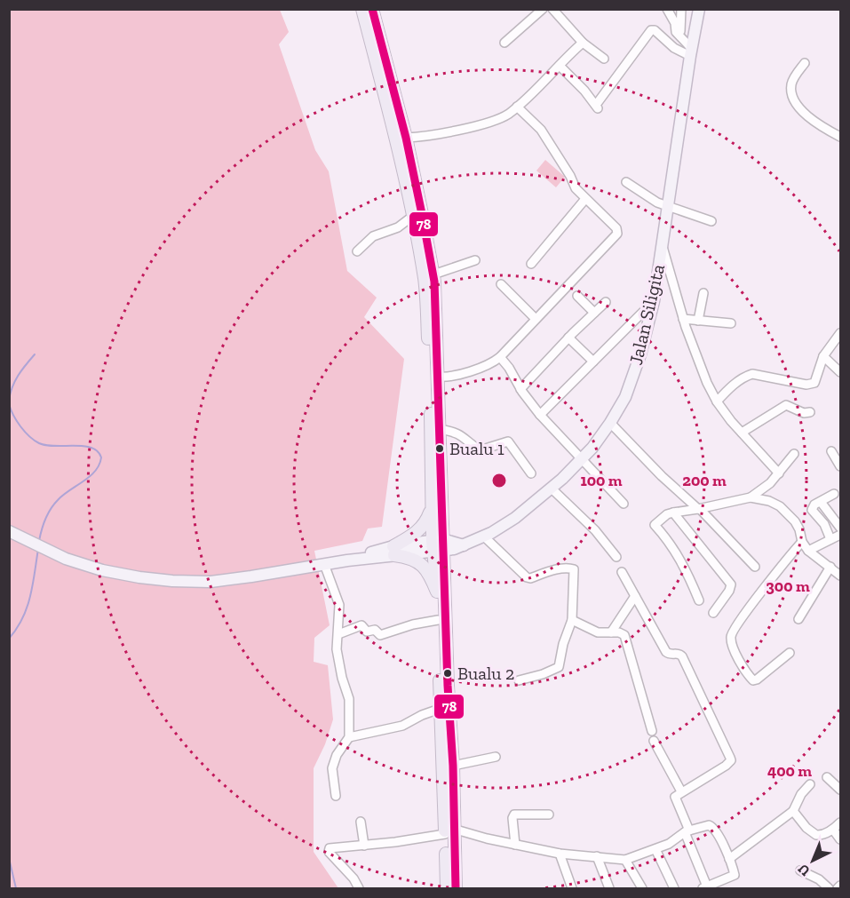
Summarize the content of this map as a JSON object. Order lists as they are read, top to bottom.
{
  "streets": {
    "main road": ["Jalan Siligita"]
  },
  "places": ["Bualu 1", "Bualu 2"],
  "lines": ["transit line 78"],
  "north": "bottom left",
  "rings": [
    "100 m",
    "200 m",
    "300 m",
    "400 m"
  ]
}
